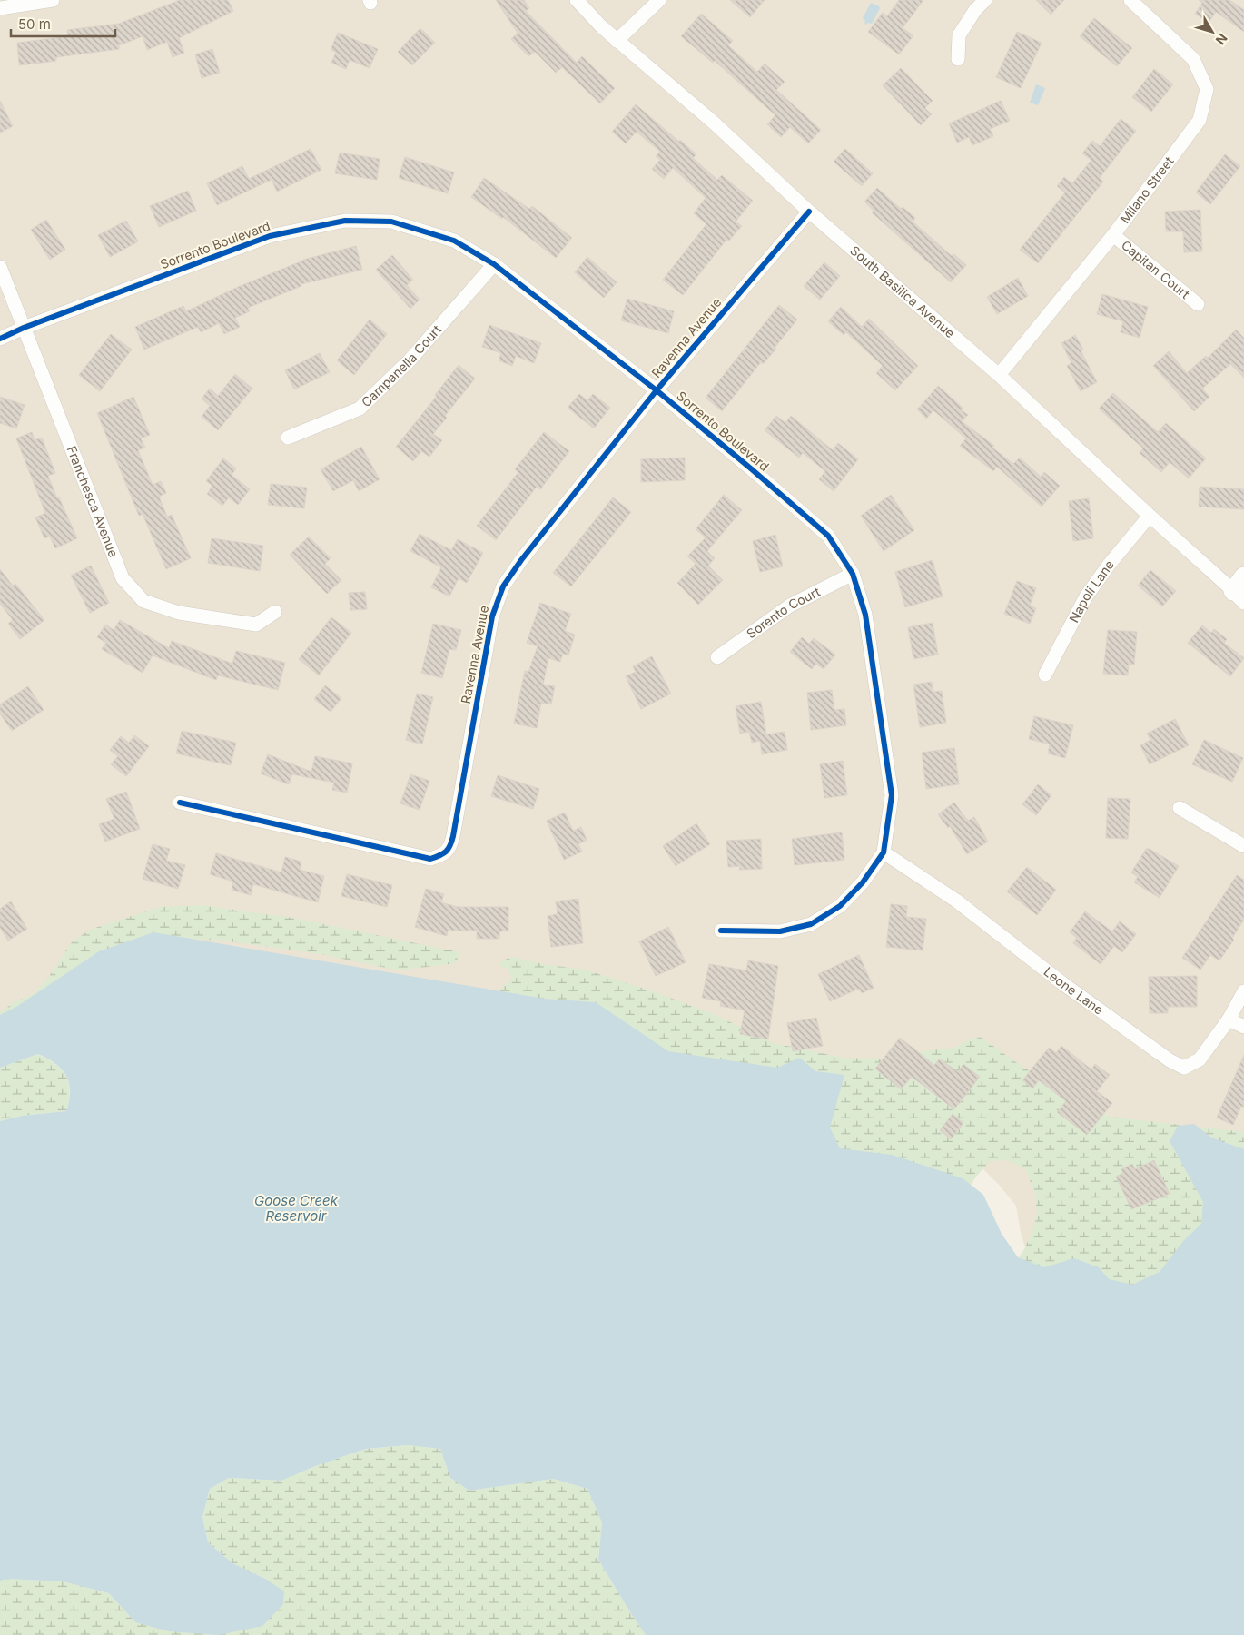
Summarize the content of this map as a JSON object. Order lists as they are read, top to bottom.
{
  "streets": {
    "street": [
      "Milano Street",
      "Sorrento Boulevard",
      "Capitan Court",
      "South Basilica Avenue",
      "Ravenna Avenue",
      "Campanella Court",
      "Franchesca Avenue",
      "Napoli Lane",
      "Sorento Court",
      "Leone Lane"
    ]
  },
  "crossings": [
    ["Milano Street", "Capitan Court"],
    ["Milano Street", "South Basilica Avenue"],
    ["Sorrento Boulevard", "Ravenna Avenue"],
    ["Sorrento Boulevard", "Campanella Court"],
    ["Sorrento Boulevard", "Franchesca Avenue"],
    ["Sorrento Boulevard", "Sorento Court"],
    ["Sorrento Boulevard", "Leone Lane"],
    ["South Basilica Avenue", "Ravenna Avenue"],
    ["South Basilica Avenue", "Napoli Lane"]
  ],
  "water": ["Goose Creek Reservoir"],
  "scale_bar": "50 m",
  "north": "bottom right"
}
